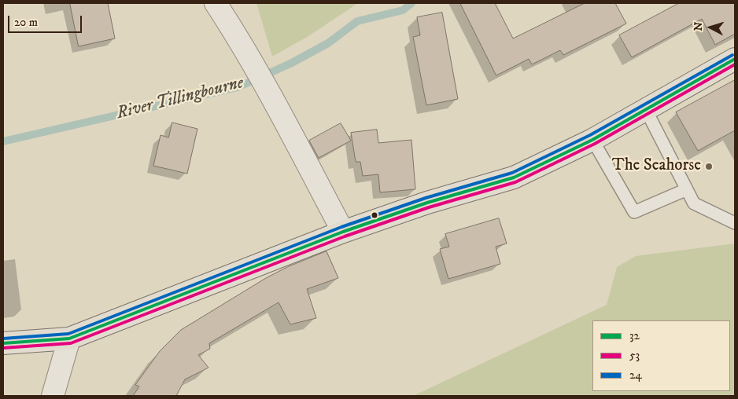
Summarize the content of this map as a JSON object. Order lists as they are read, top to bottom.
{
  "water": ["River Tillingbourne"],
  "places": ["The Seahorse"],
  "lines": ["transit line 24", "transit line 32", "transit line 53"],
  "legend": ["32", "53", "24"],
  "scale_bar": "20 m",
  "north": "left"
}
